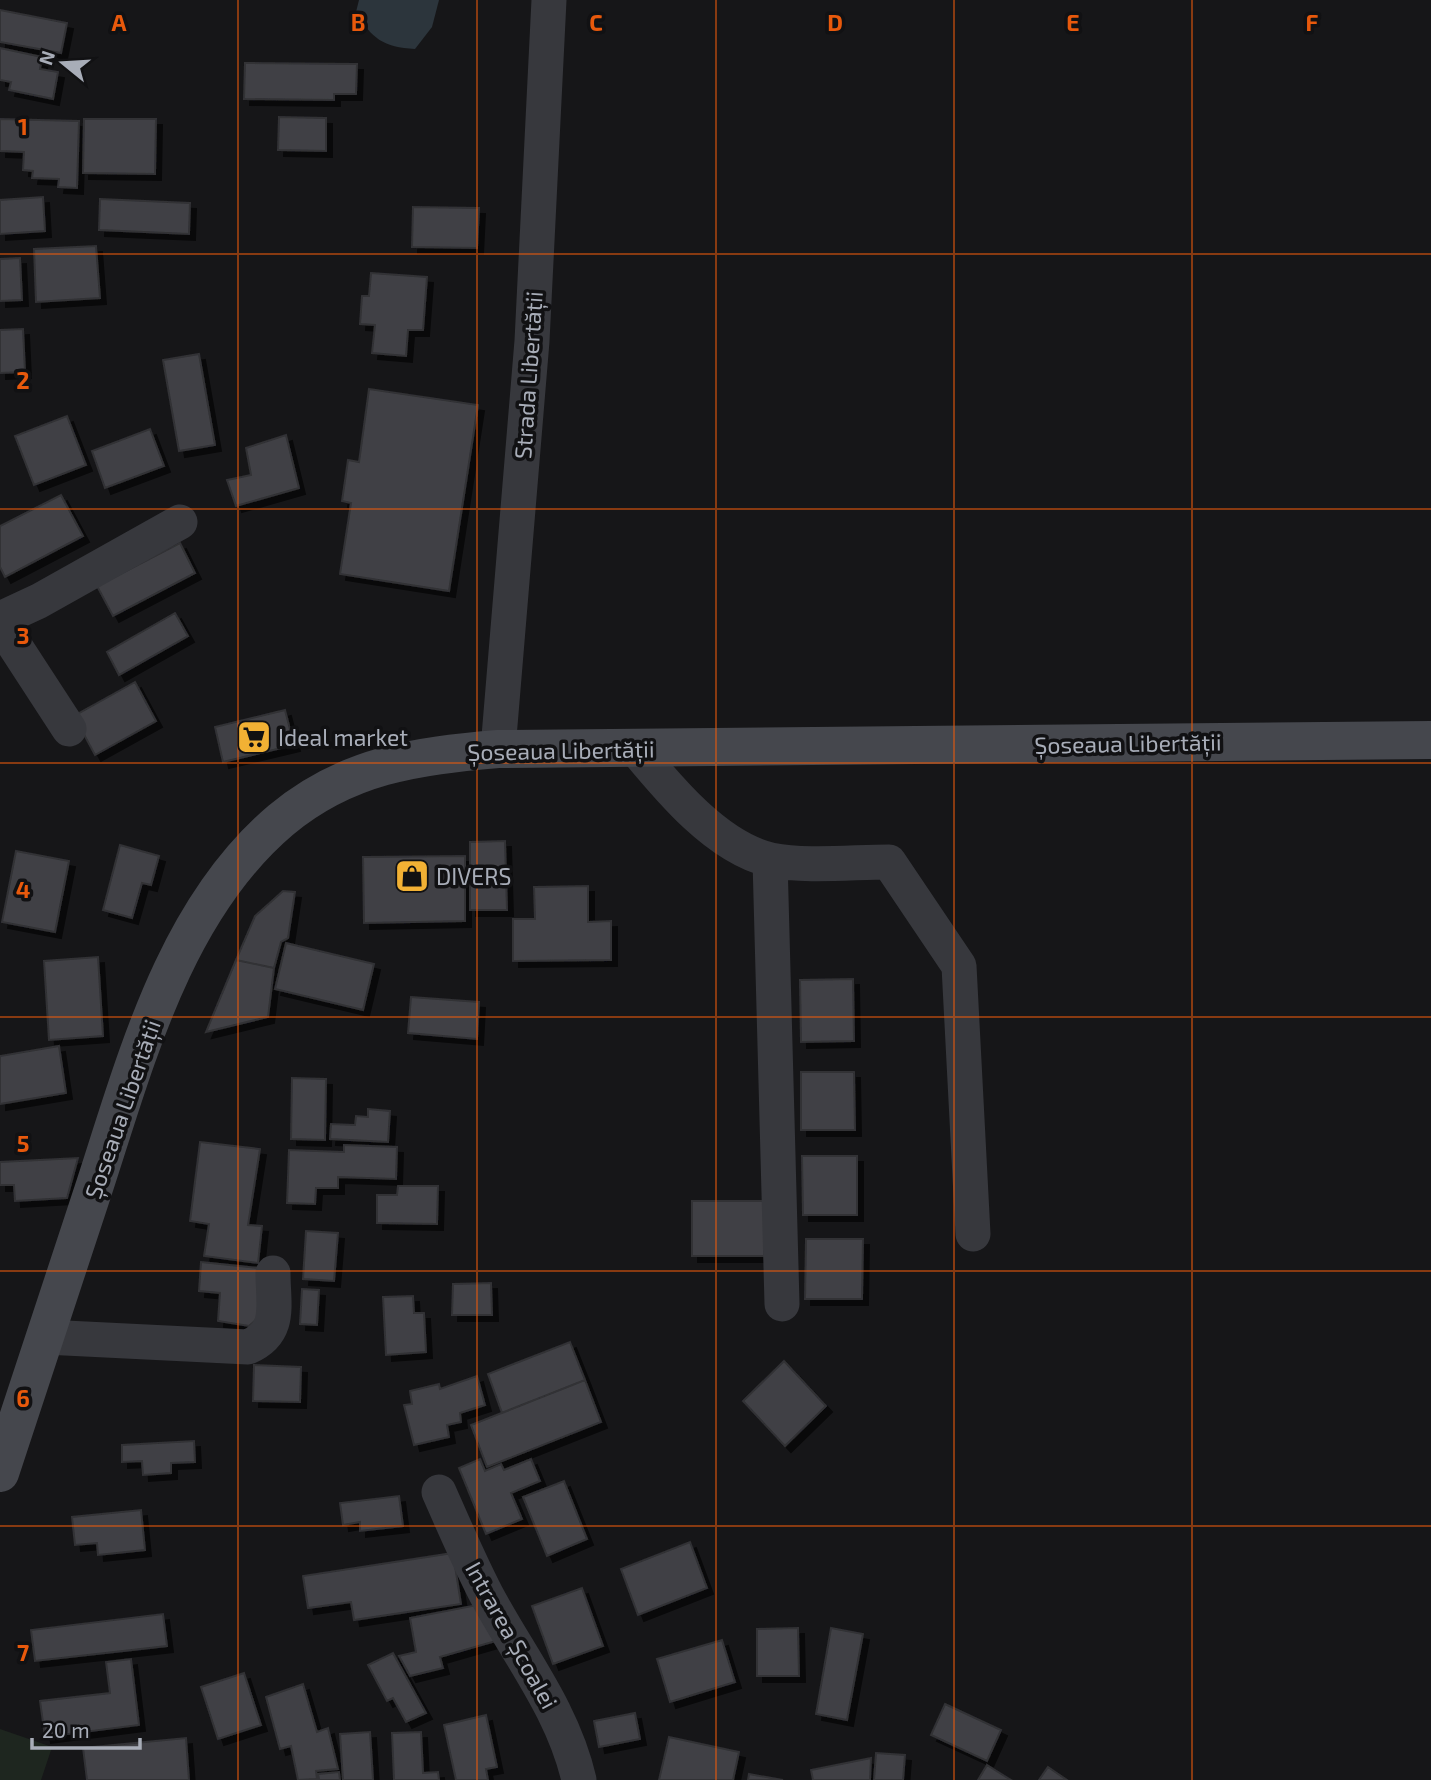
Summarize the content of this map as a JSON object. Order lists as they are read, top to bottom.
{
  "streets": {
    "main road": ["Șoseaua Libertății"],
    "street": ["Strada Libertății", "Intrarea Școalei"]
  },
  "crossings": [
    ["Strada Libertății", "Șoseaua Libertății"]
  ],
  "places": {
    "supermarket": ["Ideal market"],
    "shop": ["DIVERS"]
  },
  "scale_bar": "20 m",
  "north": "left",
  "grid": {
    "columns": [
      "A",
      "B",
      "C",
      "D",
      "E",
      "F"
    ],
    "rows": [
      "1",
      "2",
      "3",
      "4",
      "5",
      "6",
      "7"
    ]
  }
}
